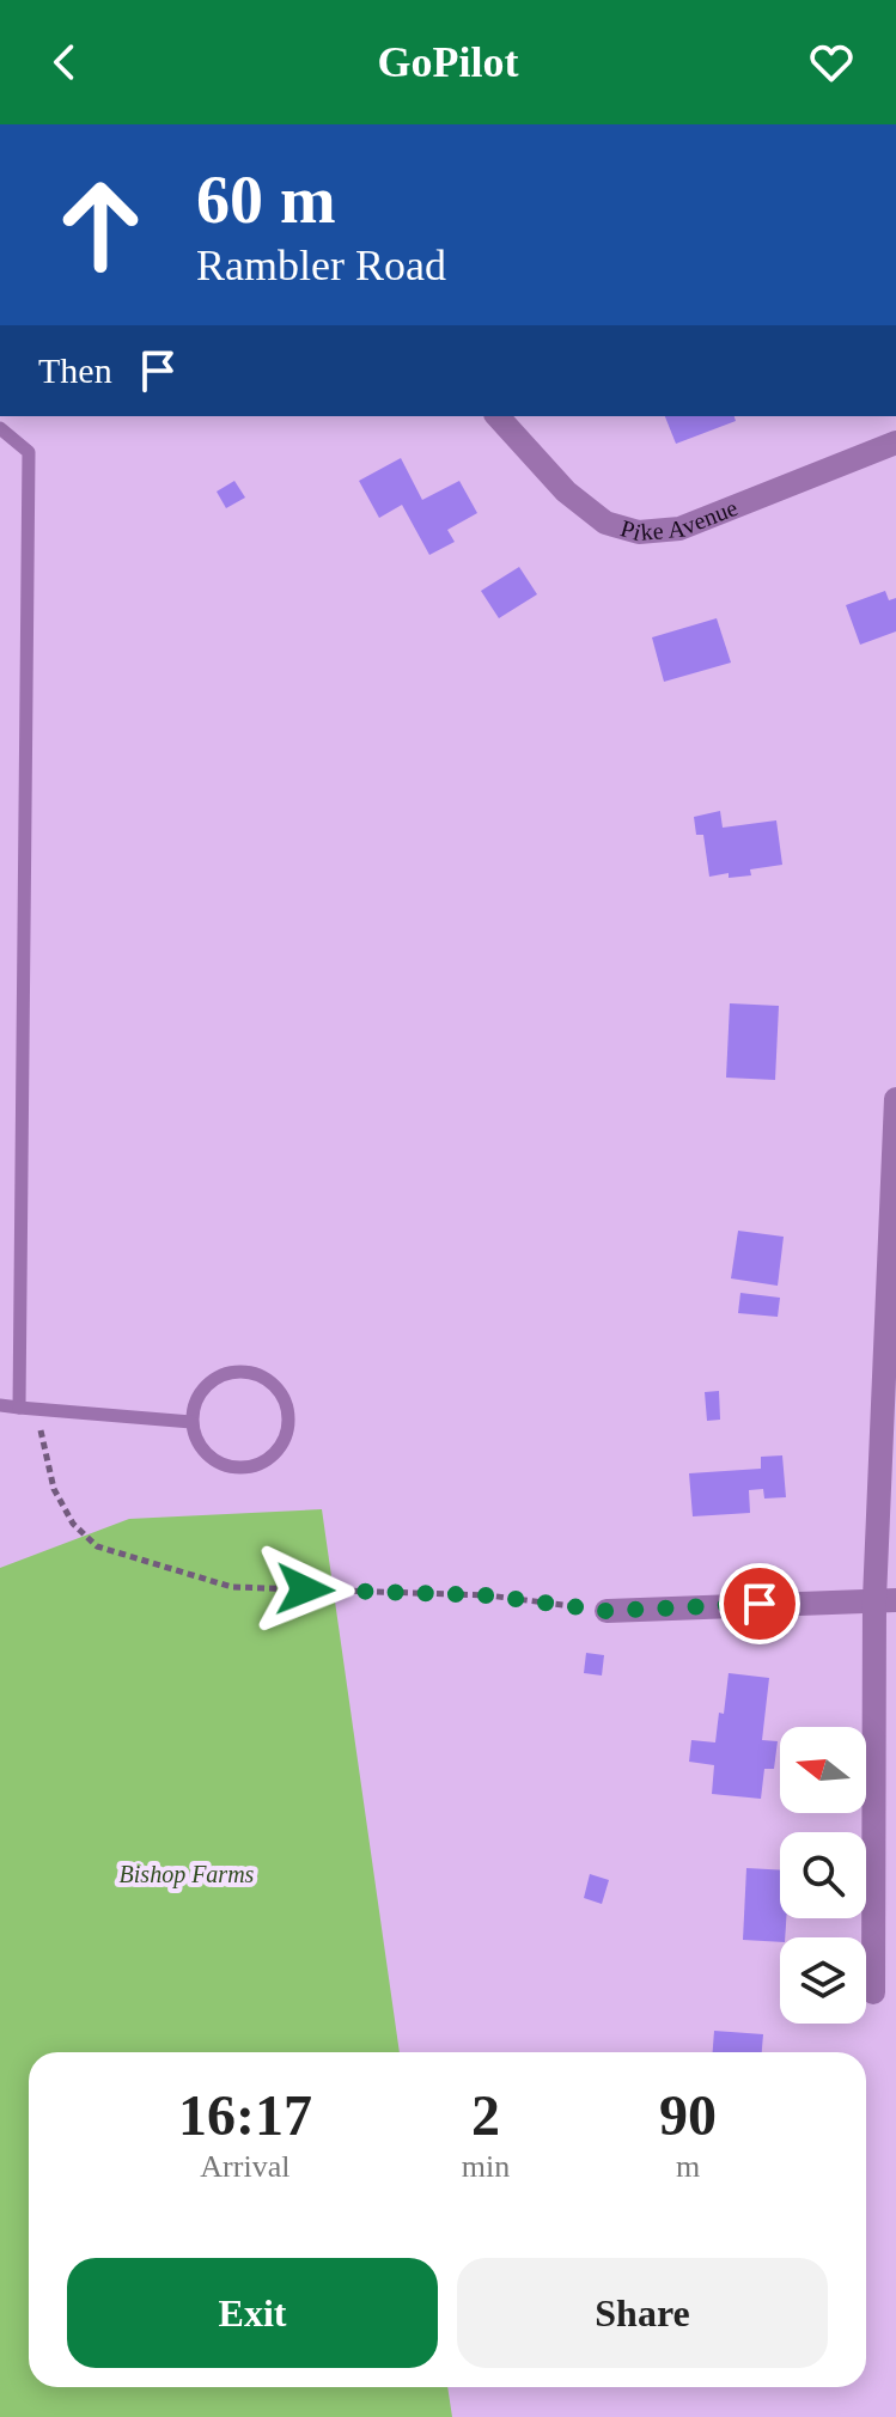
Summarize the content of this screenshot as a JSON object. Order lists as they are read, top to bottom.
{
  "streets": {
    "street": ["Pike Avenue"]
  },
  "parks": ["Bishop Farms"],
  "north": "left",
  "page": {
    "header": "GoPilot",
    "turn": ["60 m", "Rambler Road"],
    "then": "Then",
    "eta": [
      "16:17",
      "Arrival",
      "2",
      "min",
      "90",
      "m"
    ],
    "buttons": ["Exit", "Share"]
  }
}
